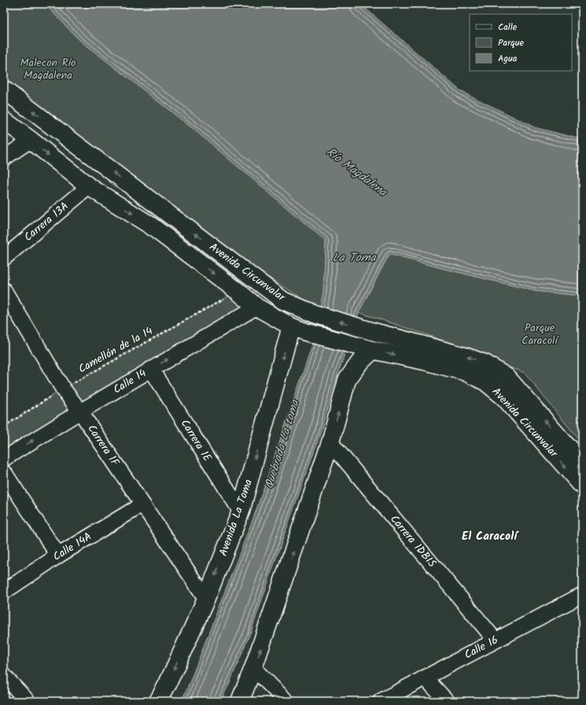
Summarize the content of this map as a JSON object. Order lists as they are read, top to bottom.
{
  "streets": {
    "main road": ["Avenida Circunvalar", "Avenida La Toma"],
    "street": [
      "Carrera 13A",
      "Calle 14",
      "Carrera 1E",
      "Carrera 1F",
      "Carrera 1DBIS",
      "Calle 14A",
      "Calle 16"
    ],
    "path": ["Camellón de la 14"]
  },
  "crossings": [
    ["Carrera 13A", "Avenida Circunvalar"],
    ["Avenida Circunvalar", "Camellón de la 14"],
    ["Avenida Circunvalar", "Calle 14"],
    ["Avenida Circunvalar", "Avenida La Toma"],
    ["Camellón de la 14", "Carrera 1F"],
    ["Calle 14", "Carrera 1E"],
    ["Calle 14", "Carrera 1F"],
    ["Carrera 1E", "Avenida La Toma"],
    ["Carrera 1F", "Avenida La Toma"],
    ["Carrera 1F", "Calle 14A"],
    ["Carrera 1DBIS", "Calle 16"]
  ],
  "one_way": ["Calle 14"],
  "districts": ["El Caracolí"],
  "water": ["Río Magdalena", "La Toma", "Quebrada La toma"],
  "parks": ["Malecon Río Magdalena", "Parque Caracolí"],
  "legend": ["Calle", "Parque", "Agua"]
}
